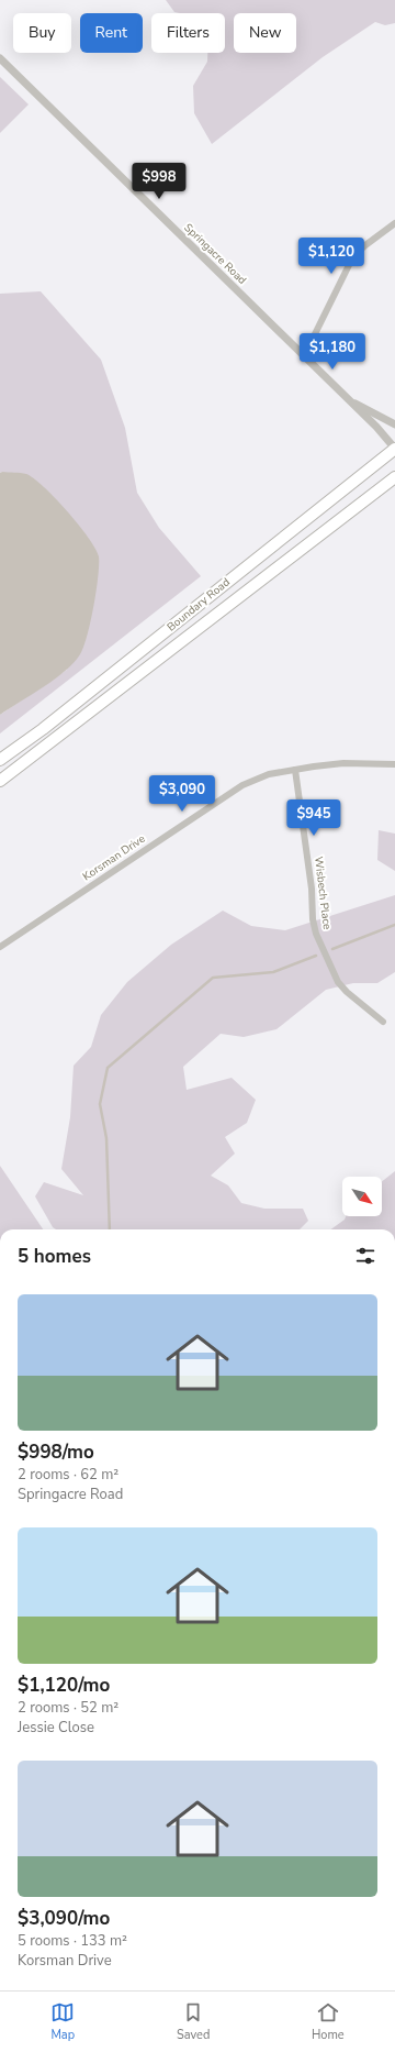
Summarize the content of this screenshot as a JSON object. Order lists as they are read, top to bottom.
{
  "streets": {
    "highway": ["Boundary Road"],
    "street": ["Springacre Road", "Korsman Drive", "Wisbech Place"]
  },
  "crossings": [
    ["Springacre Road", "Boundary Road"],
    ["Korsman Drive", "Wisbech Place"]
  ],
  "north": "bottom right",
  "page": {
    "chip": [
      "Buy",
      "Rent",
      "Filters",
      "New"
    ],
    "price": [
      "$998",
      "$1,120",
      "$1,180",
      "$3,090",
      "$945"
    ],
    "heading": "5 homes",
    "list": [
      {
        "name": "$998/mo",
        "note": "2 rooms · 62 m² · Springacre Road"
      },
      {
        "name": "$1,120/mo",
        "note": "2 rooms · 52 m² · Jessie Close"
      },
      {
        "name": "$3,090/mo",
        "note": "5 rooms · 133 m² · Korsman Drive"
      }
    ],
    "tabs": ["Map", "Saved", "Home"]
  }
}
